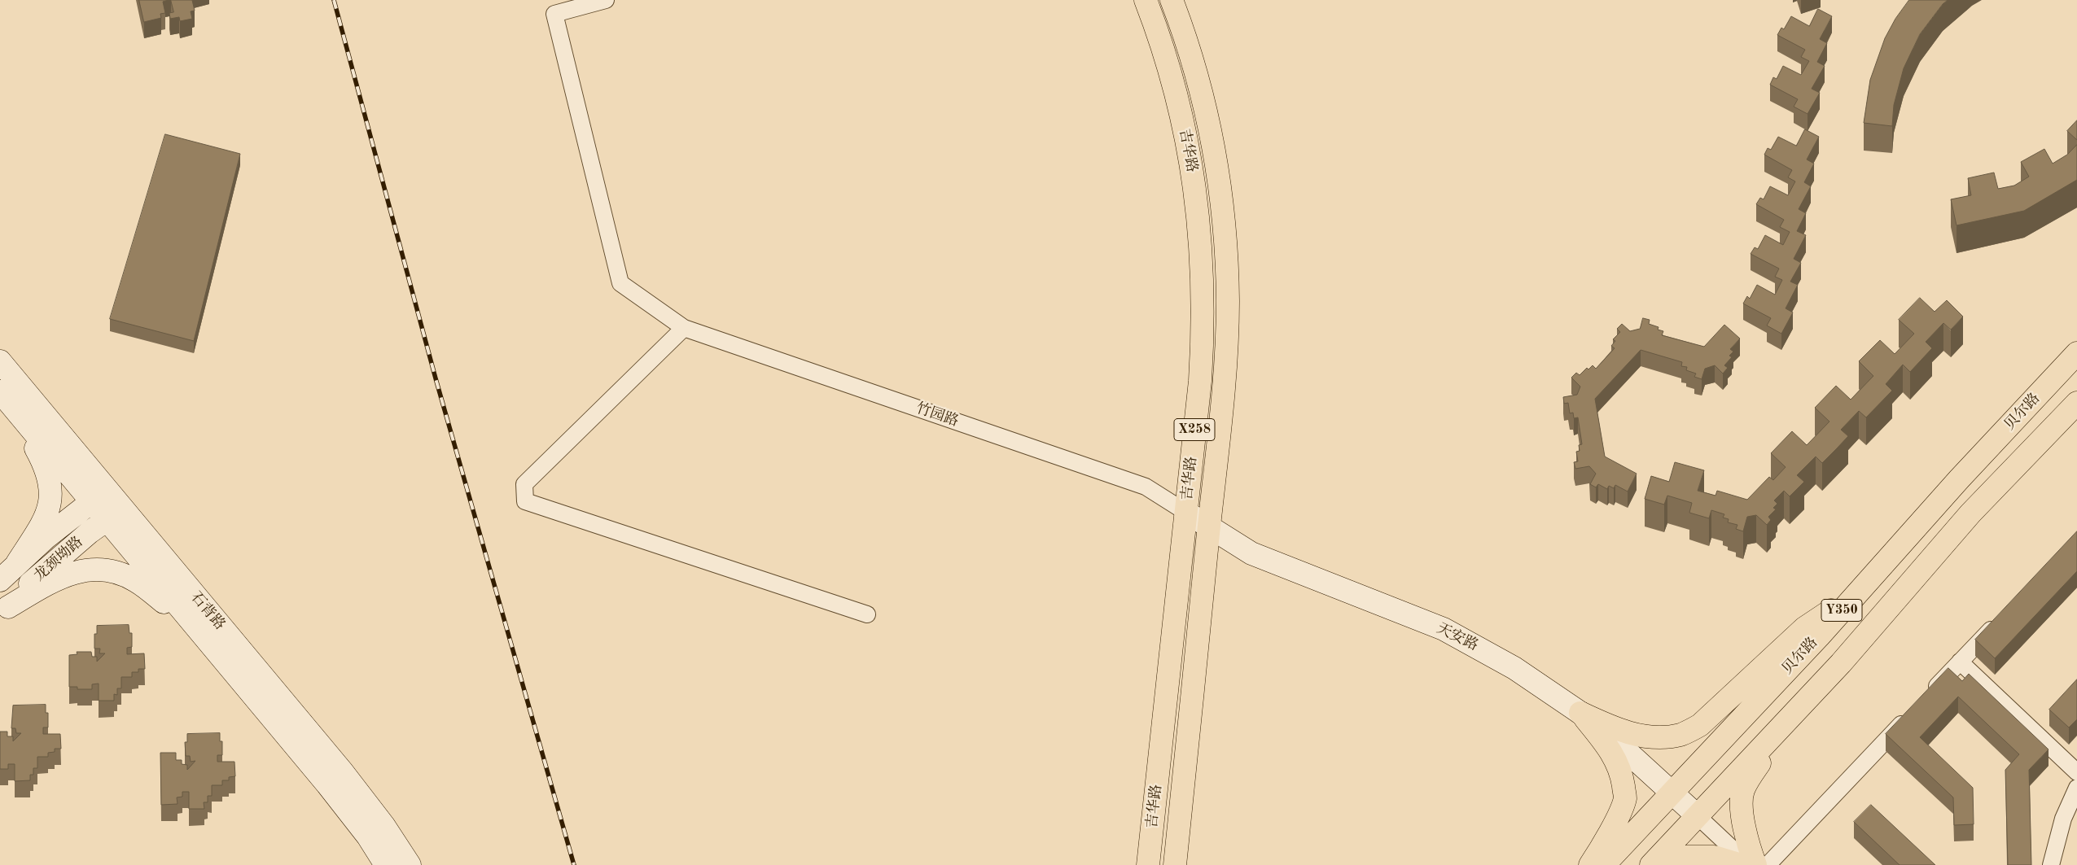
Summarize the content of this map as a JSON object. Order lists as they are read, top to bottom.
{
  "streets": {
    "main road": [
      "吉华路",
      "贝尔路",
      "X258",
      "龙颈坳路",
      "Y350",
      "石背路",
      "天安路"
    ],
    "street": ["竹园路"]
  },
  "crossings": [
    ["吉华路", "竹园路"],
    ["吉华路", "天安路"],
    ["贝尔路", "天安路"],
    ["竹园路", "天安路"],
    ["龙颈坳路", "石背路"],
    ["Y350", "天安路"]
  ]
}
